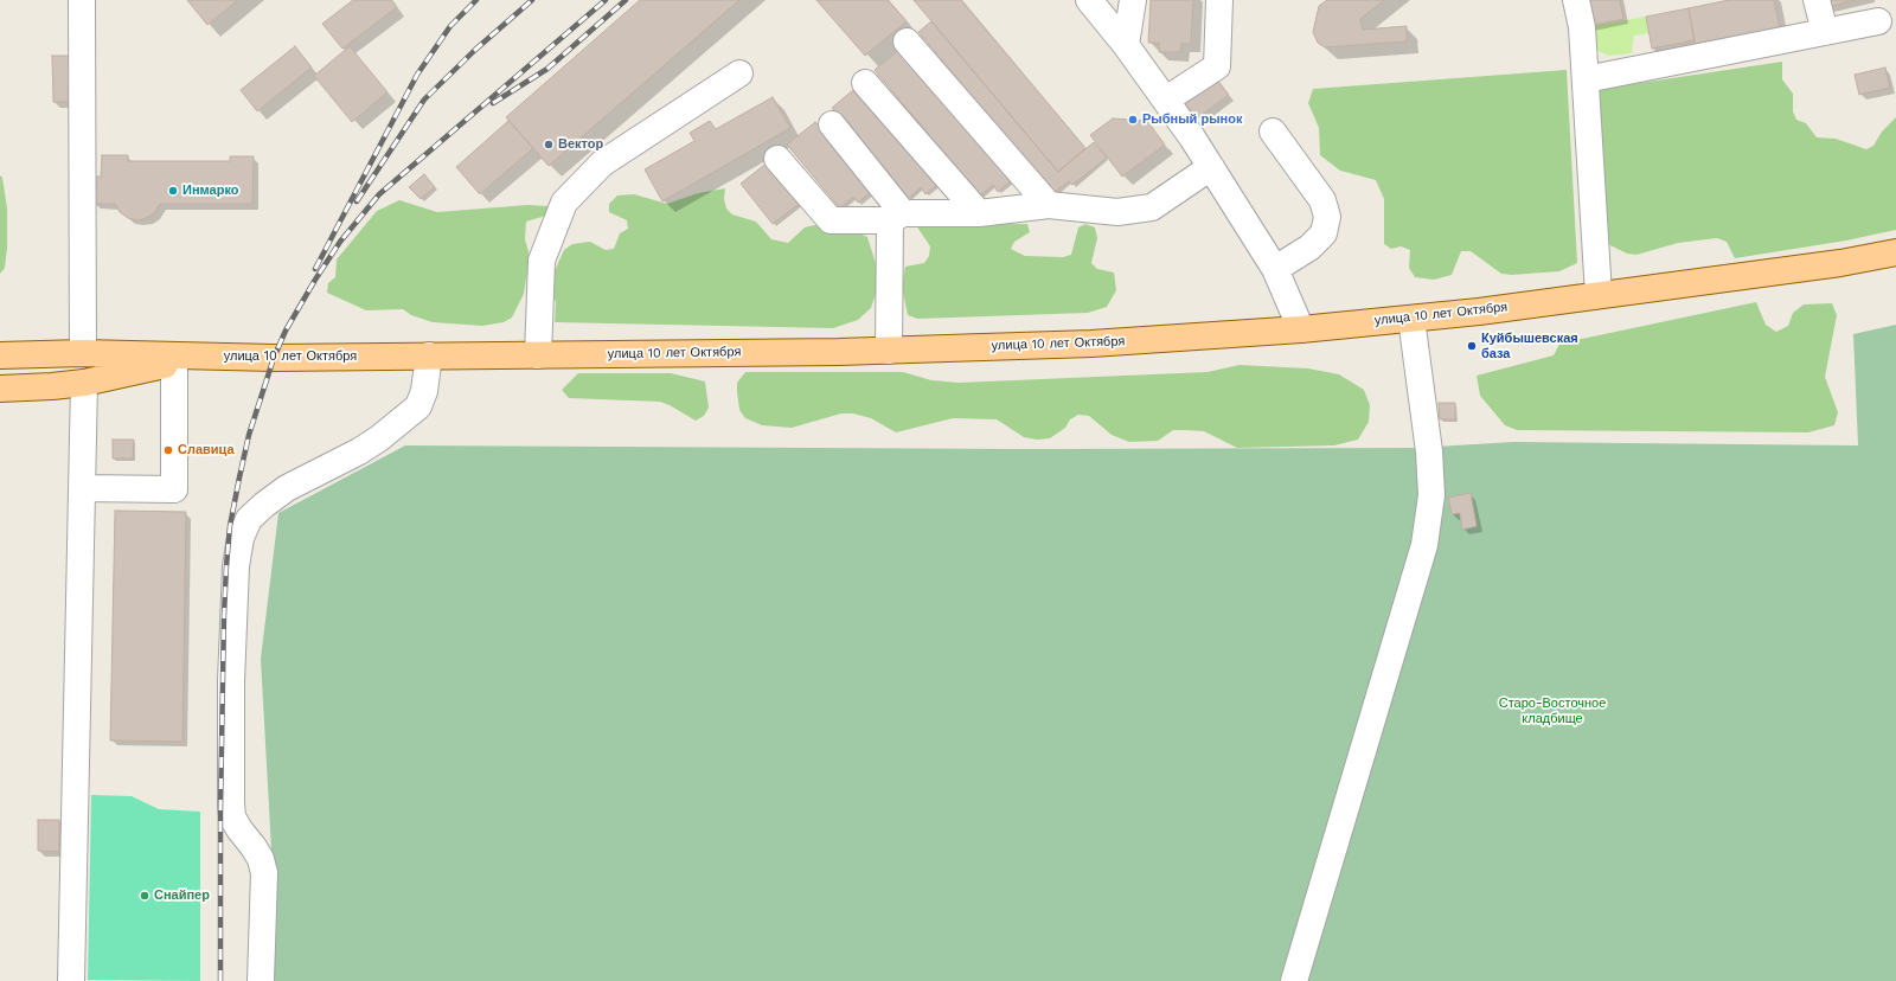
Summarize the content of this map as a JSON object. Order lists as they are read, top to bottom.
{
  "streets": {
    "main road": ["улица 10 лет Октября"]
  },
  "parks": ["Старо-Восточное кладбище"],
  "places": [
    "Рыбный рынок",
    "Вектор",
    "Инмарко",
    "Куйбышевская база",
    "Славица",
    "Снайпер"
  ]
}
